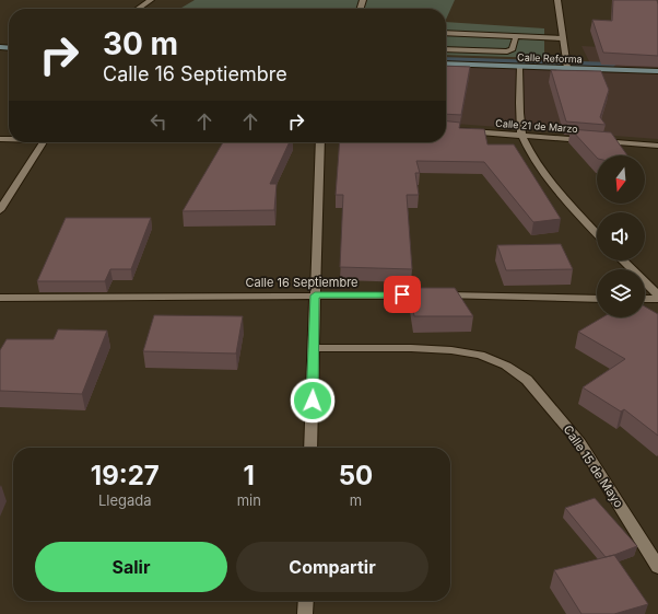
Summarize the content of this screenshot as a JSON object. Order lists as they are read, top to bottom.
{
  "streets": {
    "street": [
      "Calle Reforma",
      "Calle 21 de Marzo",
      "Calle 16 Septiembre",
      "Calle 15 de Mayo"
    ]
  },
  "north": "bottom",
  "page": {
    "turn": ["30 m", "Calle 16 Septiembre"],
    "eta": [
      "19:27",
      "Llegada",
      "1",
      "min",
      "50",
      "m"
    ],
    "buttons": ["Salir", "Compartir"]
  }
}
